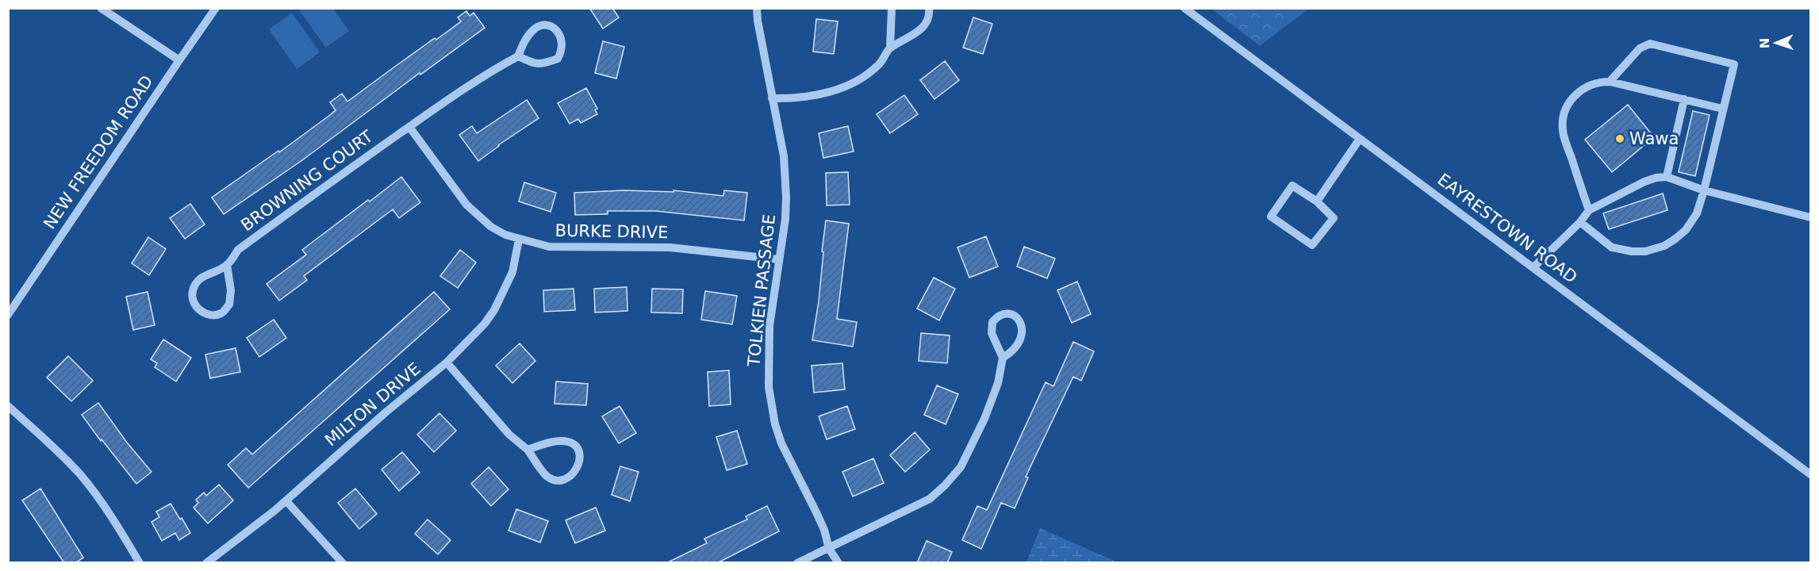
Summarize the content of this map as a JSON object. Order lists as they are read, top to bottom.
{
  "streets": {
    "street": [
      "NEW FREEDOM ROAD",
      "BROWNING COURT",
      "EAYRESTOWN ROAD",
      "BURKE DRIVE",
      "TOLKIEN PASSAGE",
      "MILTON DRIVE"
    ]
  },
  "crossings": [
    ["BROWNING COURT", "BURKE DRIVE"],
    ["BURKE DRIVE", "TOLKIEN PASSAGE"],
    ["BURKE DRIVE", "MILTON DRIVE"]
  ],
  "places": ["Wawa"],
  "north": "left"
}
